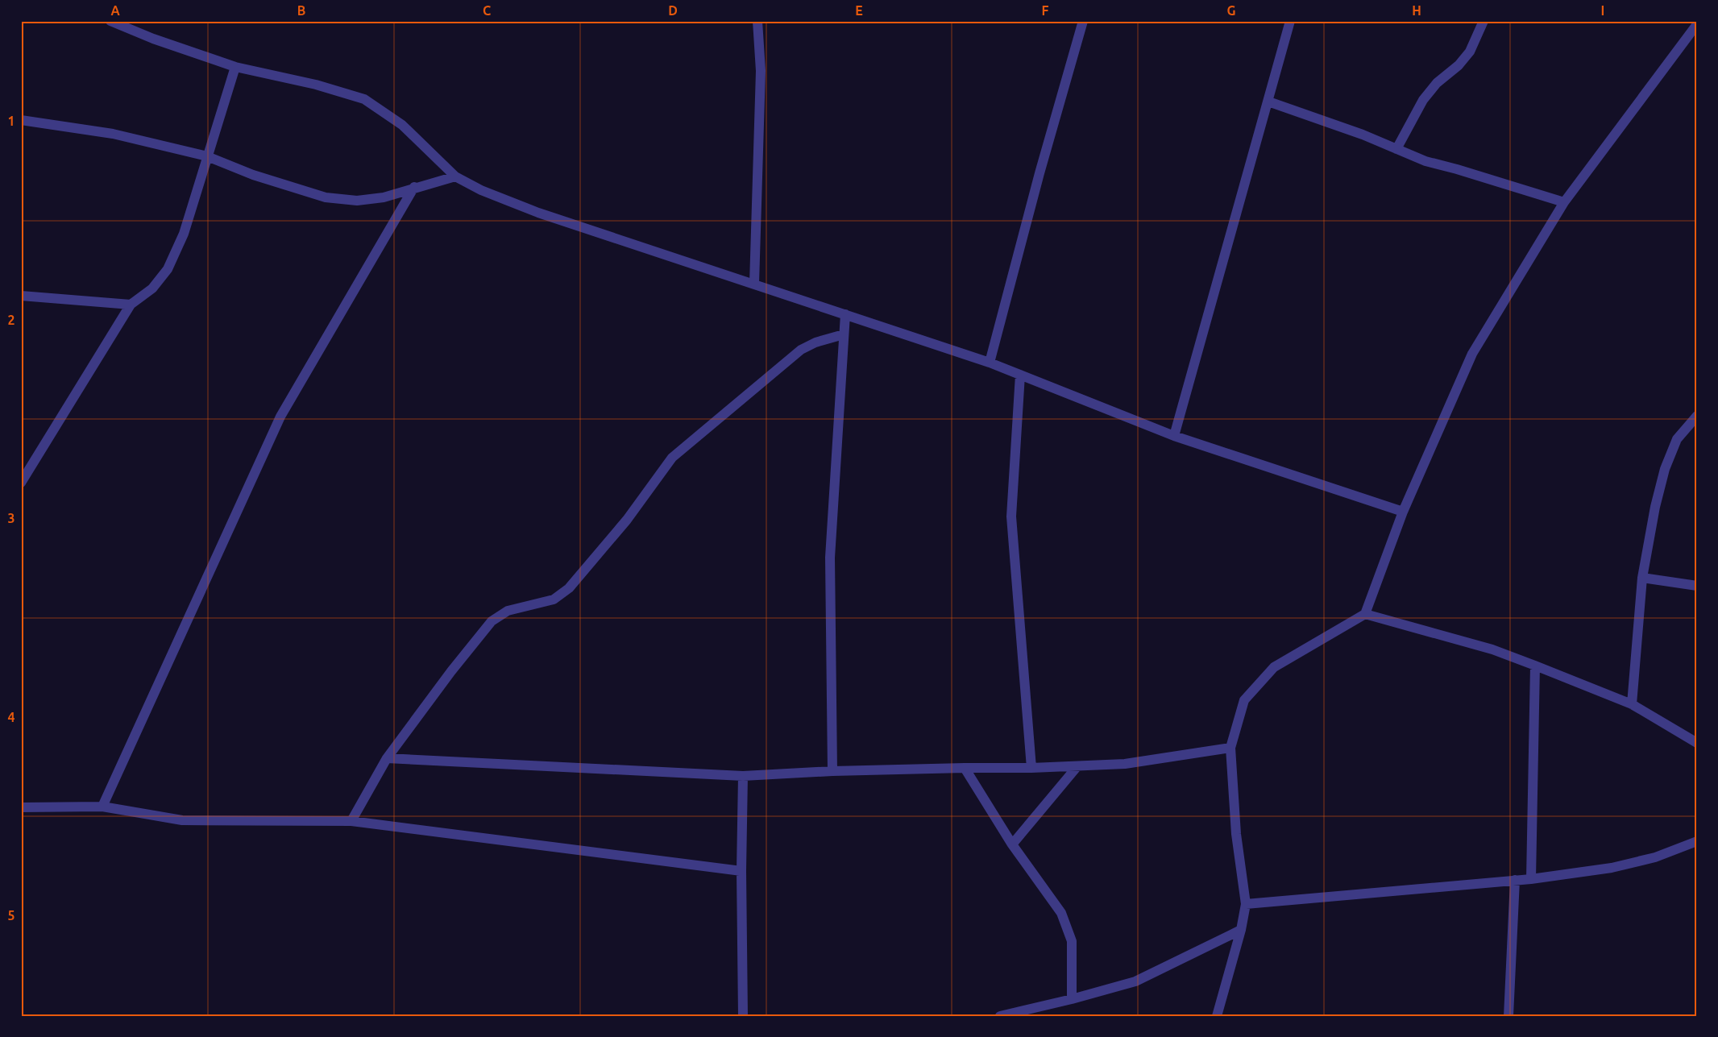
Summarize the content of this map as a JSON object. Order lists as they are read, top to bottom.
{
  "grid": {
    "columns": [
      "A",
      "B",
      "C",
      "D",
      "E",
      "F",
      "G",
      "H",
      "I"
    ],
    "rows": [
      "1",
      "2",
      "3",
      "4",
      "5"
    ]
  }
}
